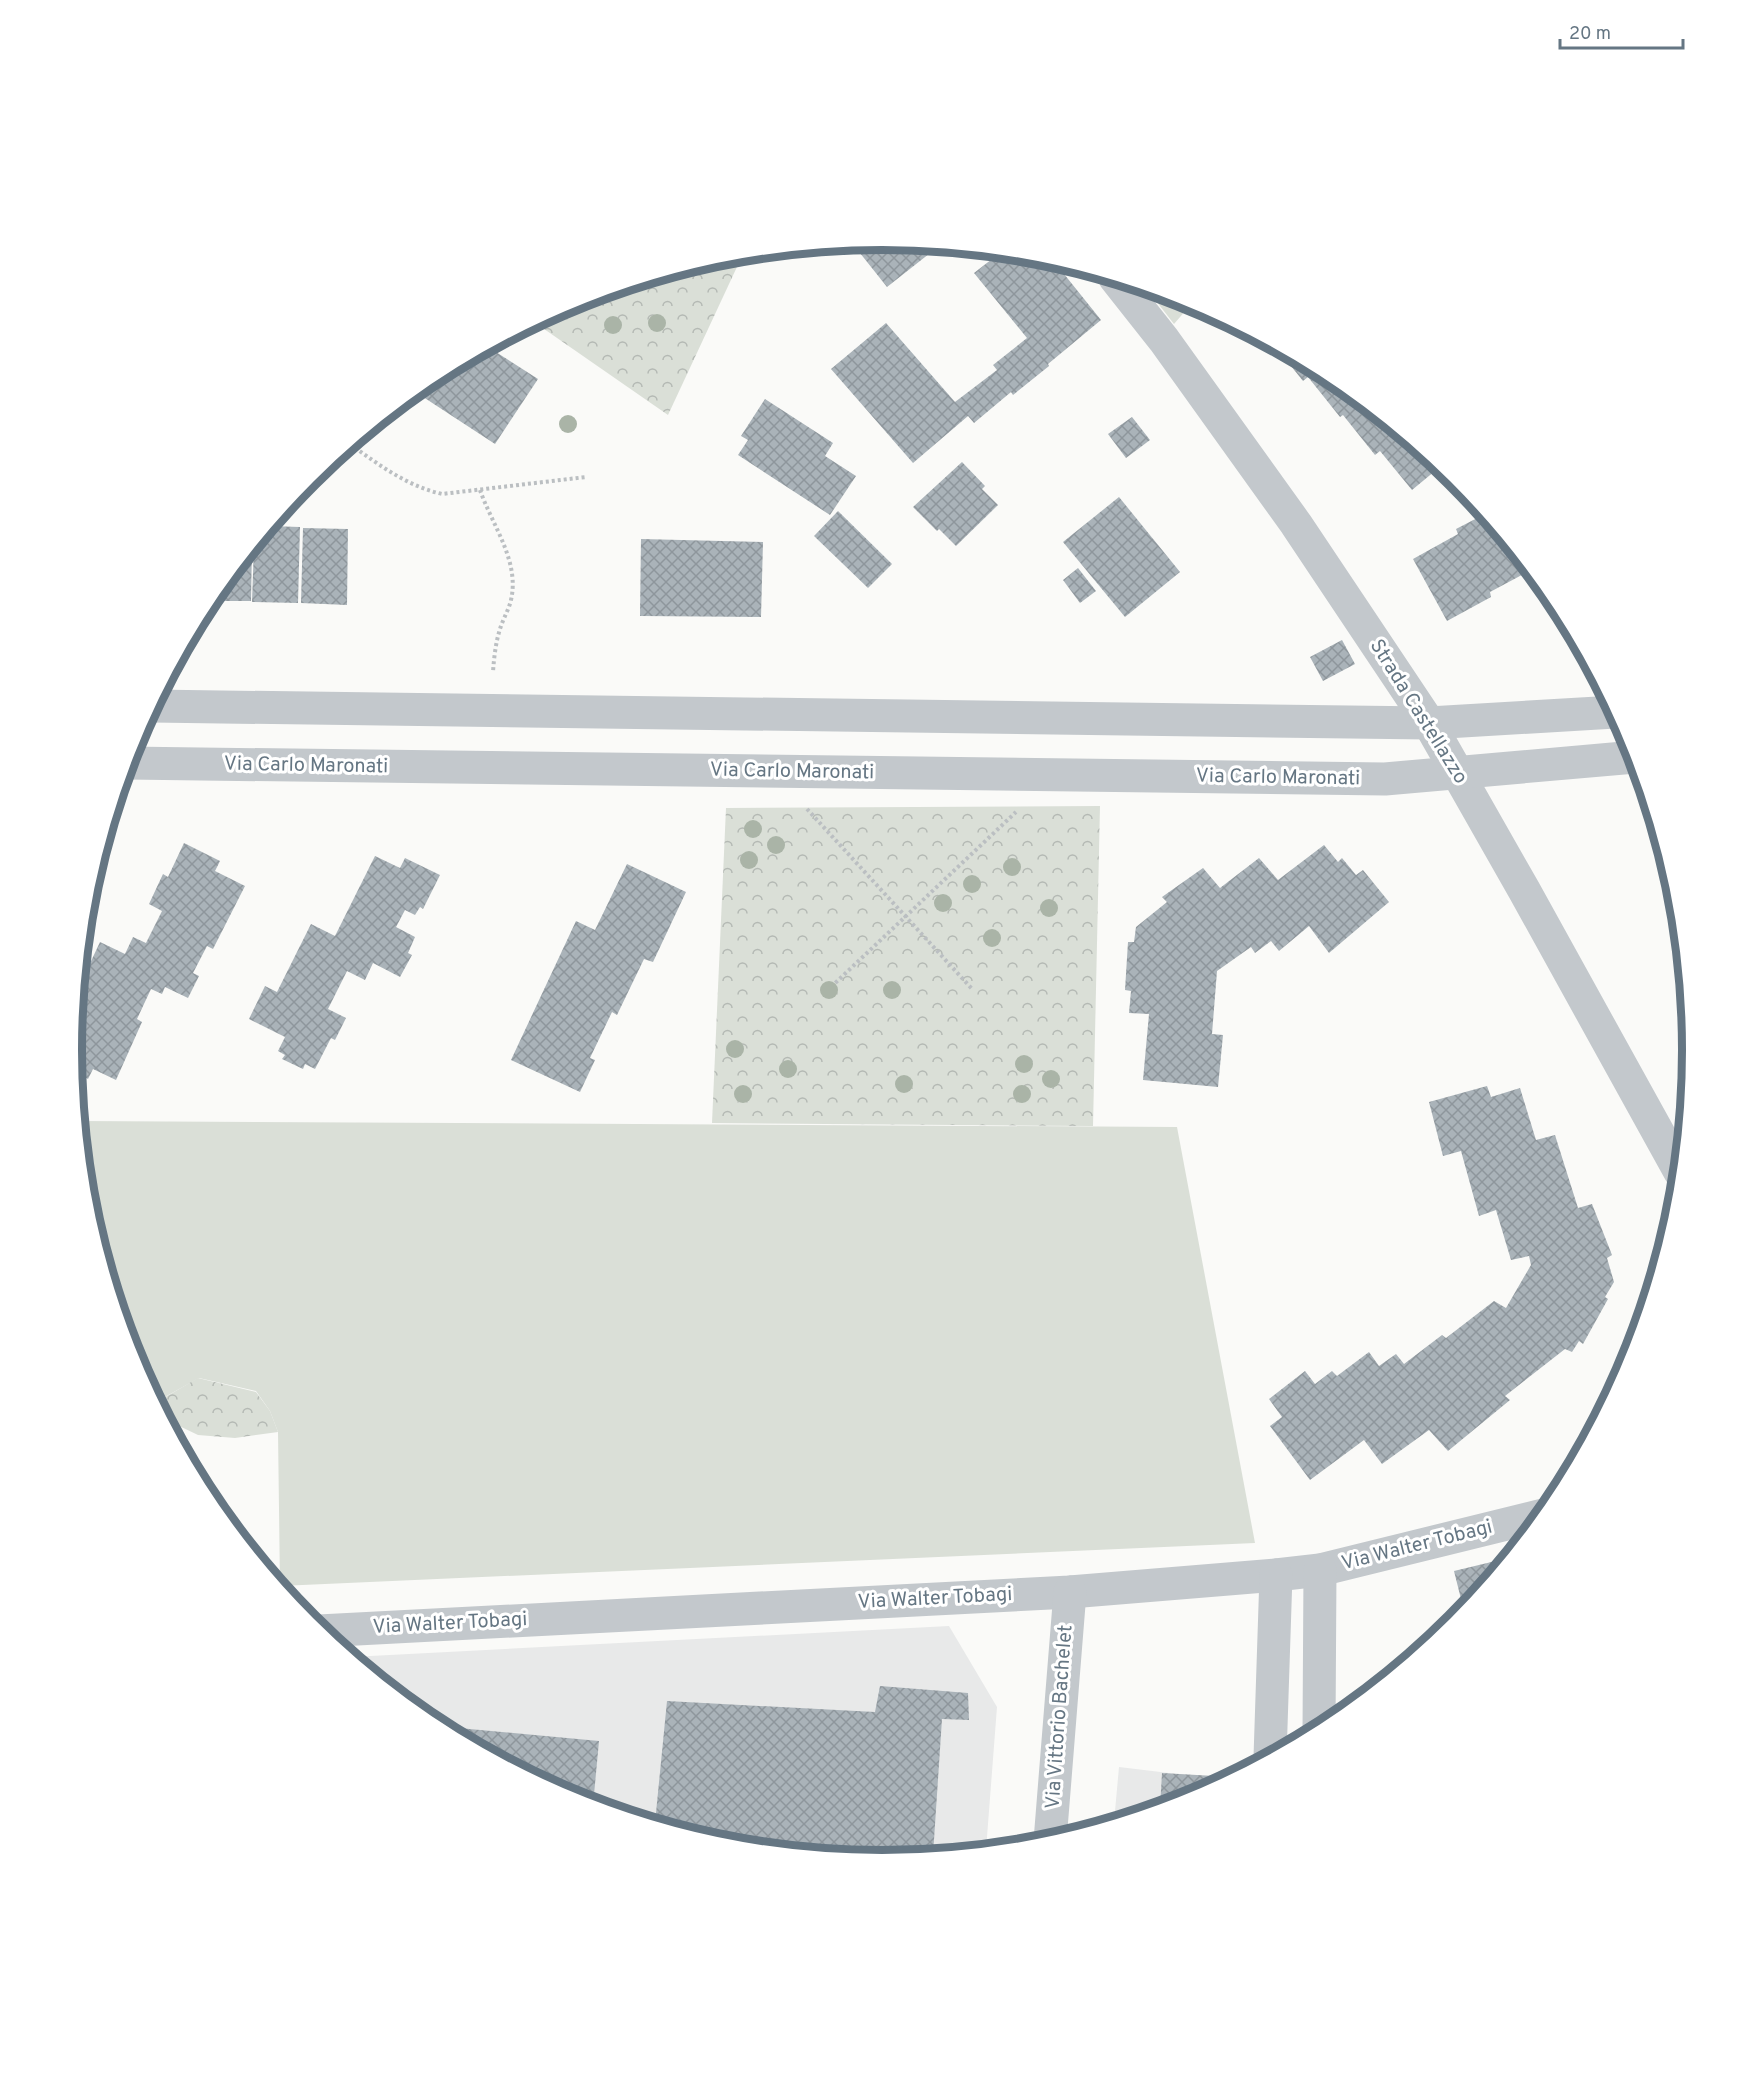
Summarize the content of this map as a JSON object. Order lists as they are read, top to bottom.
{
  "streets": {
    "street": [
      "Strada Castellazzo",
      "Via Carlo Maronati",
      "Via Walter Tobagi",
      "Via Vittorio Bachelet"
    ]
  },
  "crossings": [
    ["Strada Castellazzo", "Via Carlo Maronati"],
    ["Via Walter Tobagi", "Via Vittorio Bachelet"]
  ],
  "scale_bar": "20 m"
}
